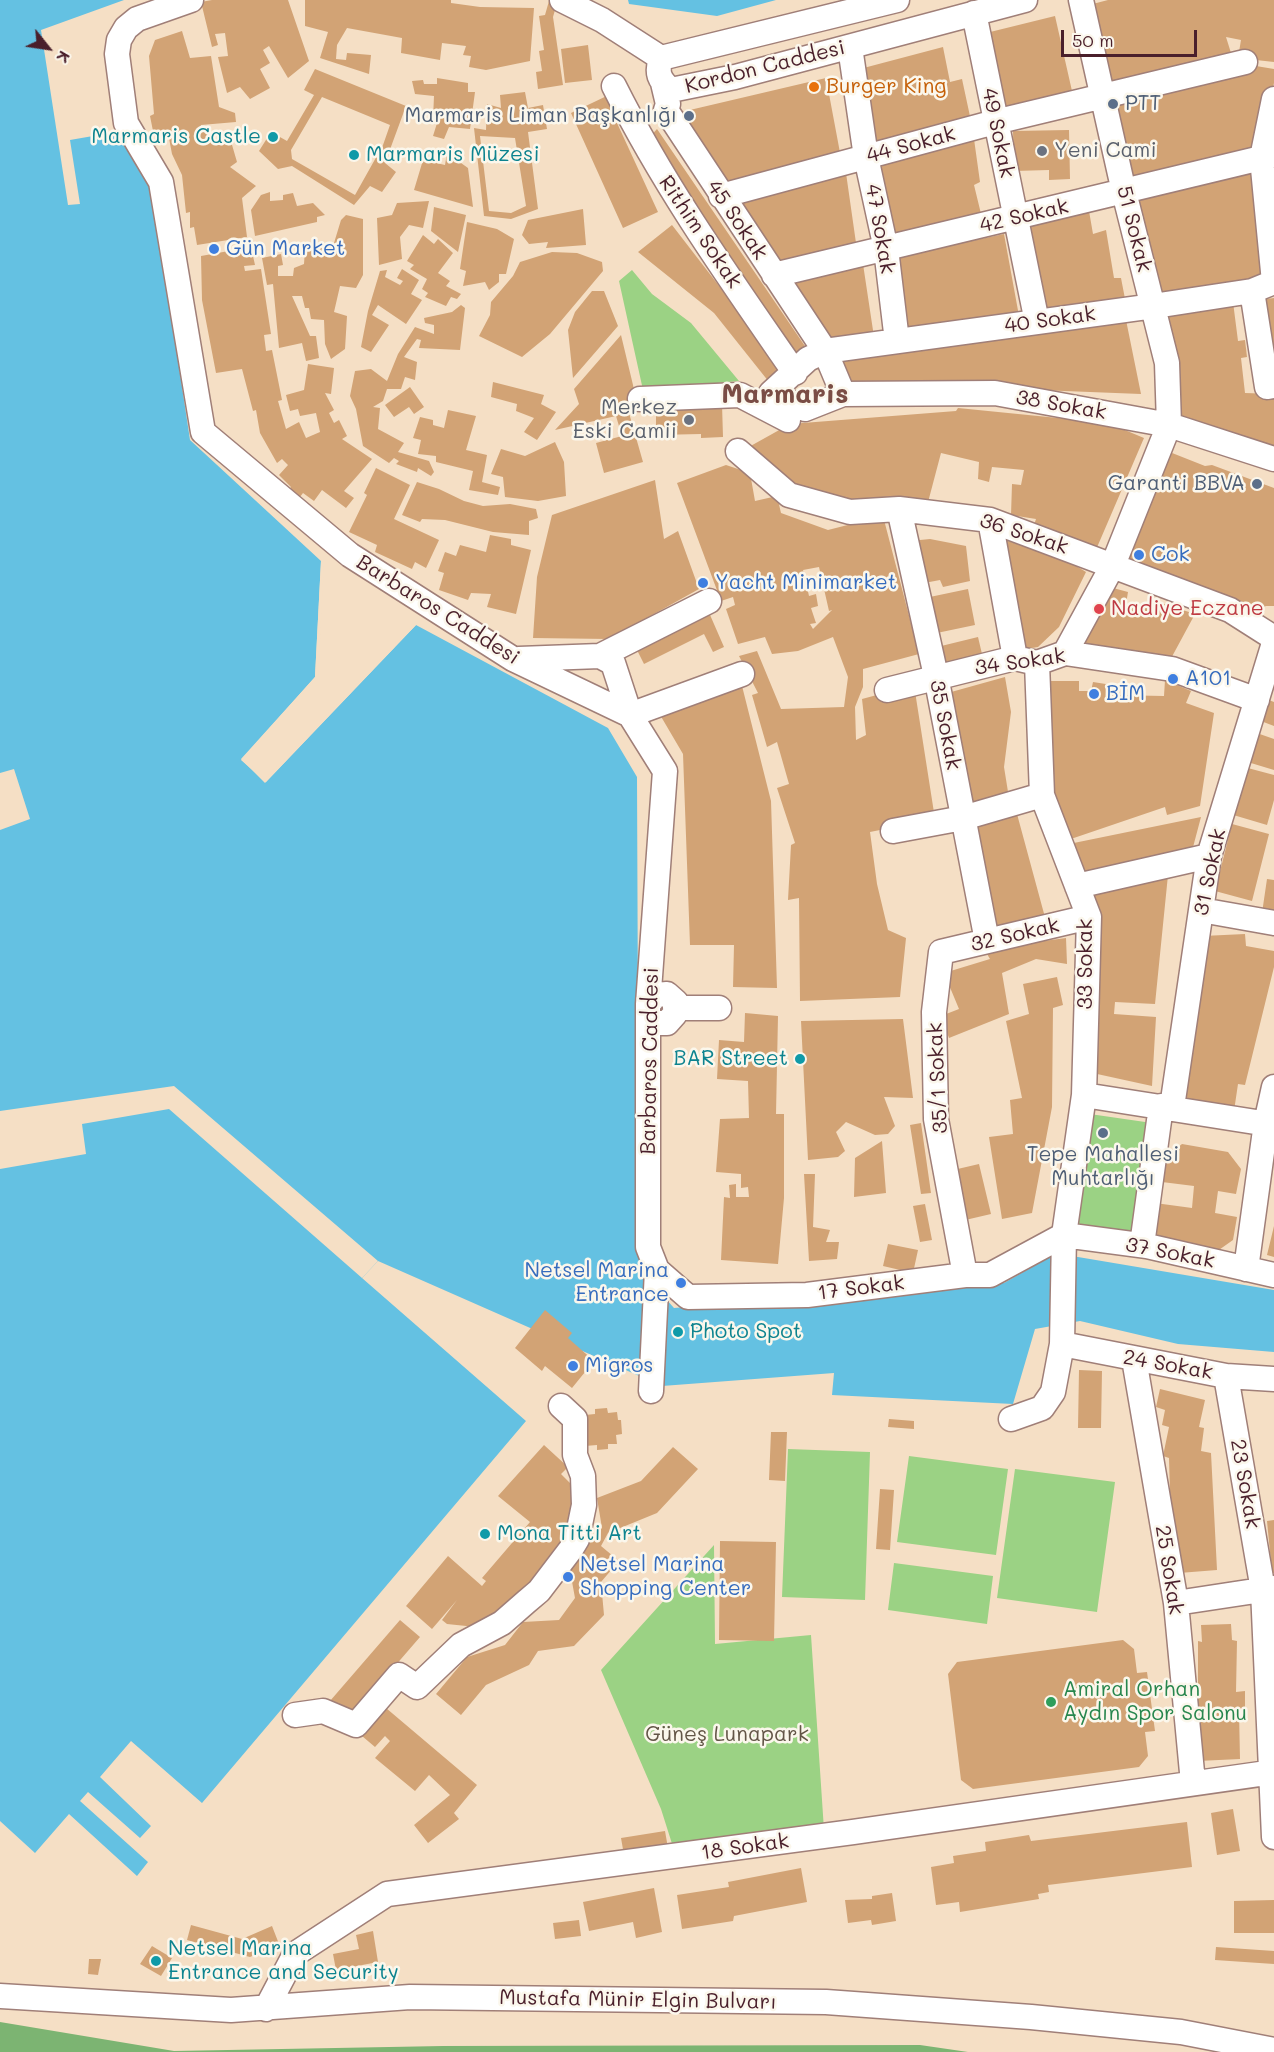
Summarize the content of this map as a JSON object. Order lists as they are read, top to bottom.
{
  "streets": {
    "street": [
      "Kordon Caddesi",
      "49 Sokak",
      "44 Sokak",
      "42 Sokak",
      "45 Sokak",
      "47 Sokak",
      "51 Sokak",
      "Rithim Sokak",
      "40 Sokak",
      "38 Sokak",
      "36 Sokak",
      "Barbaros Caddesi",
      "34 Sokak",
      "35 Sokak",
      "31 Sokak",
      "32 Sokak",
      "33 Sokak",
      "35/1 Sokak",
      "37 Sokak",
      "17 Sokak",
      "24 Sokak",
      "23 Sokak",
      "25 Sokak",
      "18 Sokak",
      "Mustafa Münir Elgin Bulvarı"
    ]
  },
  "crossings": [
    ["Kordon Caddesi", "49 Sokak"],
    ["Kordon Caddesi", "45 Sokak"],
    ["Kordon Caddesi", "47 Sokak"],
    ["49 Sokak", "44 Sokak"],
    ["49 Sokak", "42 Sokak"],
    ["49 Sokak", "40 Sokak"],
    ["44 Sokak", "45 Sokak"],
    ["44 Sokak", "47 Sokak"],
    ["44 Sokak", "51 Sokak"],
    ["42 Sokak", "45 Sokak"],
    ["42 Sokak", "47 Sokak"],
    ["42 Sokak", "51 Sokak"],
    ["45 Sokak", "40 Sokak"],
    ["45 Sokak", "38 Sokak"],
    ["47 Sokak", "40 Sokak"],
    ["51 Sokak", "40 Sokak"],
    ["51 Sokak", "38 Sokak"],
    ["36 Sokak", "35 Sokak"],
    ["36 Sokak", "33 Sokak"],
    ["Barbaros Caddesi", "17 Sokak"],
    ["34 Sokak", "35 Sokak"],
    ["34 Sokak", "31 Sokak"],
    ["34 Sokak", "33 Sokak"],
    ["35 Sokak", "32 Sokak"],
    ["31 Sokak", "37 Sokak"],
    ["32 Sokak", "33 Sokak"],
    ["32 Sokak", "35/1 Sokak"],
    ["33 Sokak", "37 Sokak"],
    ["33 Sokak", "17 Sokak"],
    ["33 Sokak", "24 Sokak"],
    ["35/1 Sokak", "17 Sokak"],
    ["37 Sokak", "17 Sokak"],
    ["24 Sokak", "23 Sokak"],
    ["24 Sokak", "25 Sokak"],
    ["23 Sokak", "18 Sokak"],
    ["25 Sokak", "18 Sokak"],
    ["18 Sokak", "Mustafa Münir Elgin Bulvarı"]
  ],
  "districts": ["Marmaris"],
  "parks": ["Güneş Lunapark"],
  "places": [
    "Burger King",
    "PTT",
    "Marmaris Liman Başkanlığı",
    "Marmaris Castle",
    "Yeni Cami",
    "Marmaris Müzesi",
    "Gün Market",
    "Merkez Eski Camii",
    "Garanti BBVA",
    "Cok",
    "Yacht Minimarket",
    "Nadiye Eczane",
    "A101",
    "BİM",
    "BAR Street",
    "Tepe Mahallesi Muhtarlığı",
    "Netsel Marina Entrance",
    "Photo Spot",
    "Migros",
    "Mona Titti Art",
    "Netsel Marina Shopping Center",
    "Amiral Orhan Aydın Spor Salonu",
    "Netsel Marina Entrance and Security"
  ],
  "scale_bar": "50 m",
  "north": "bottom right"
}
